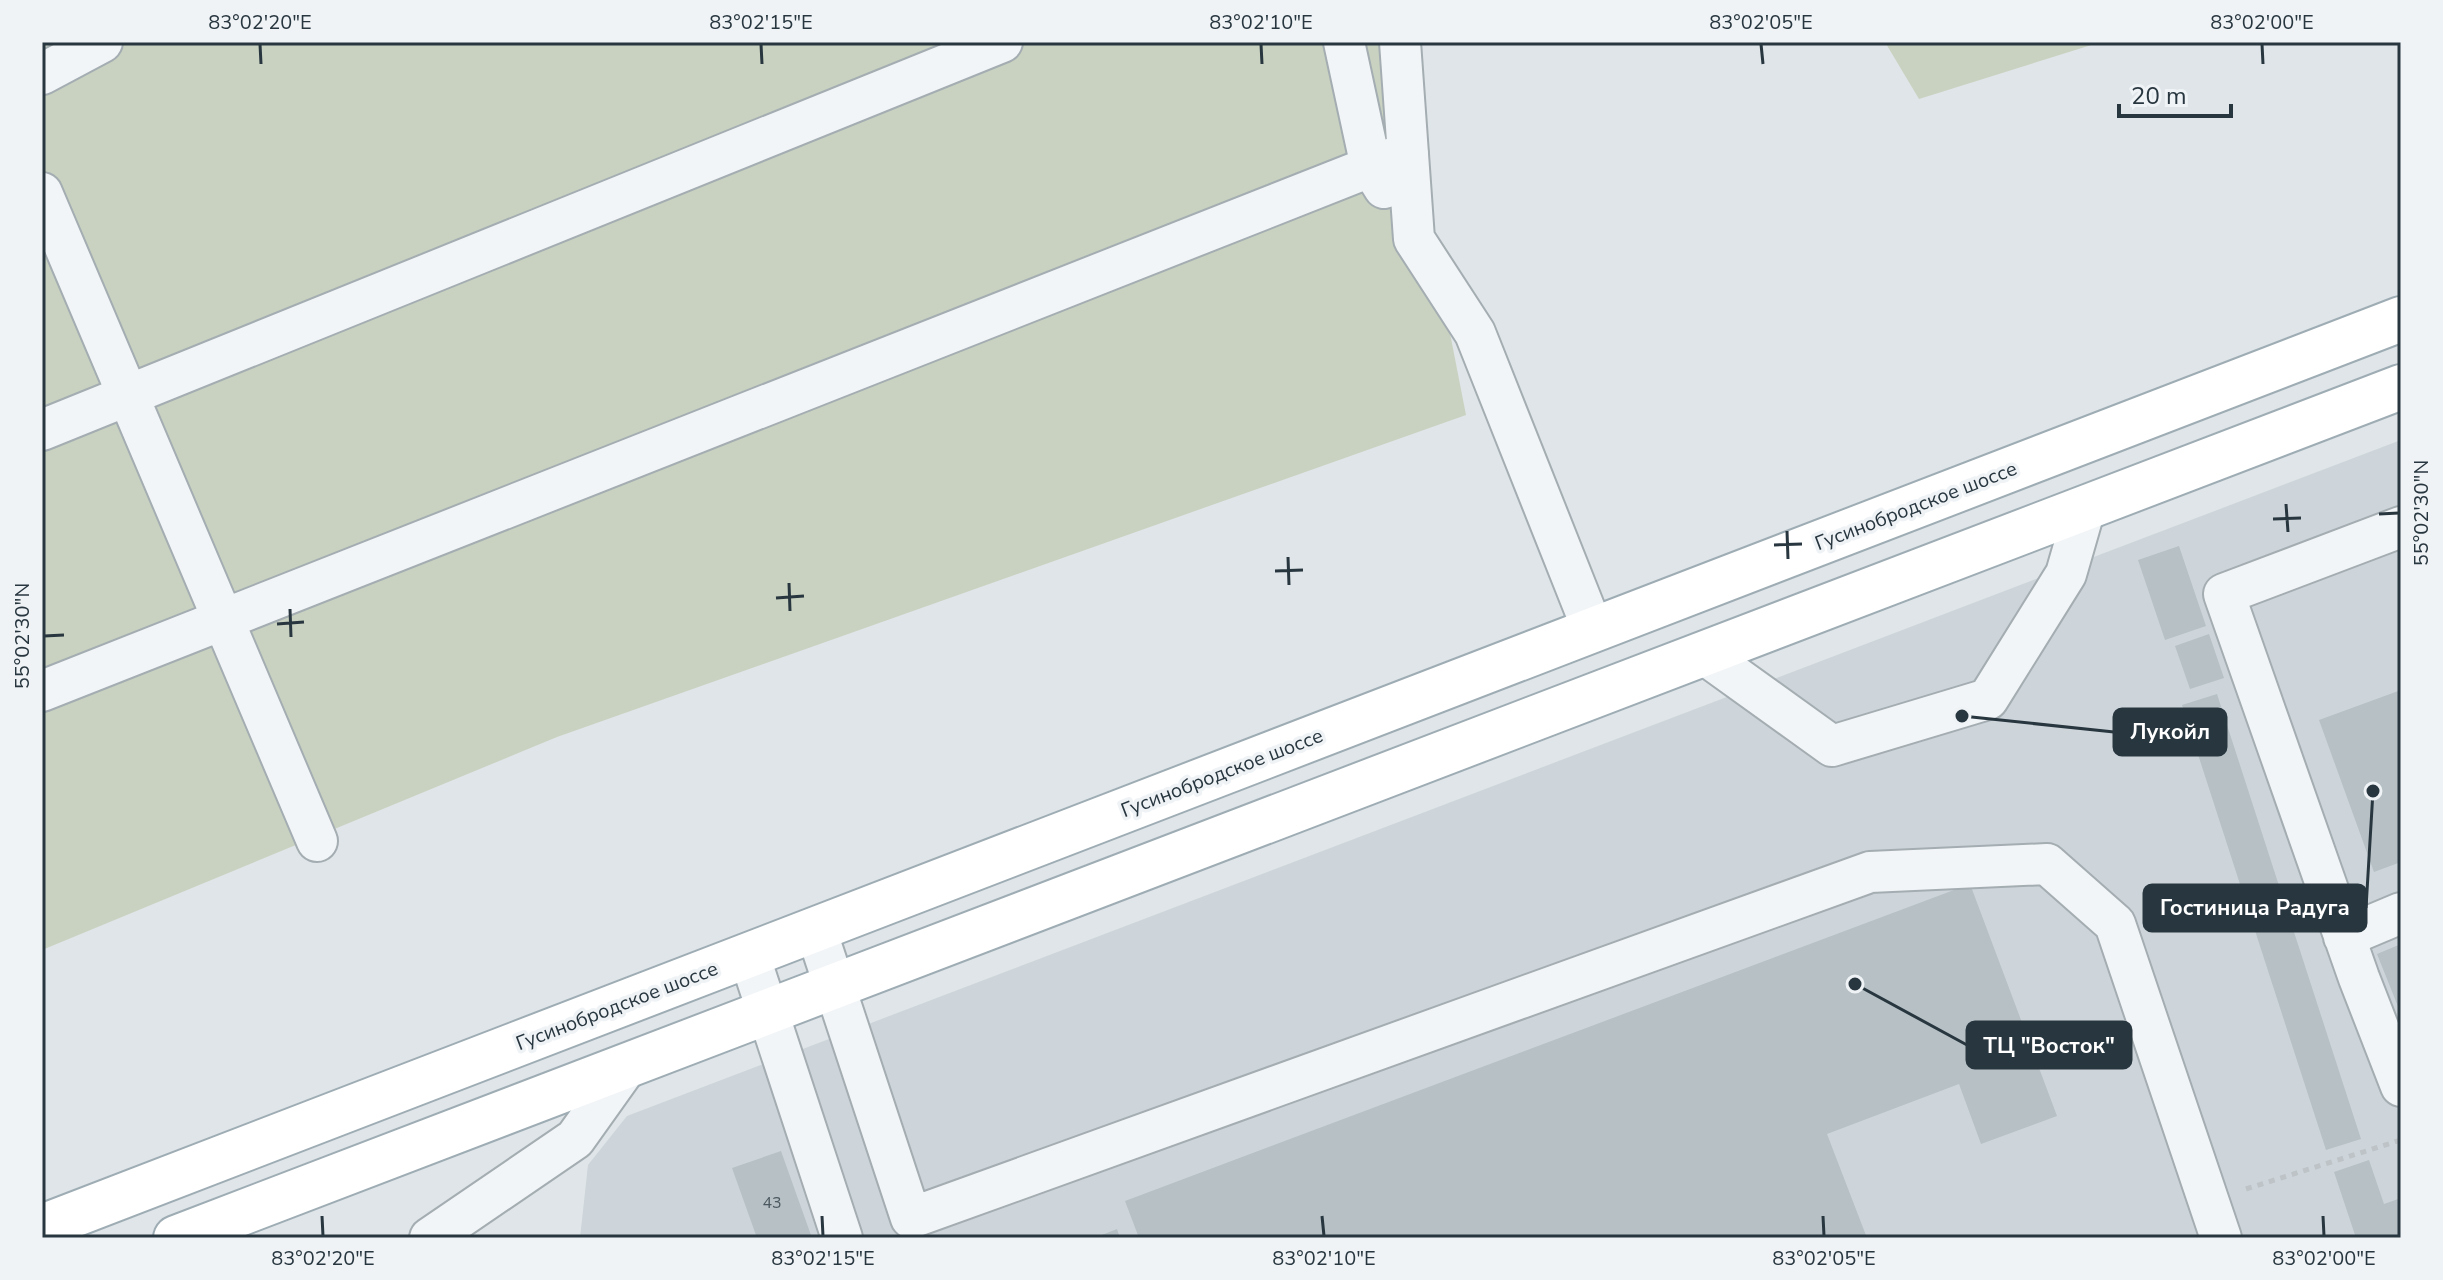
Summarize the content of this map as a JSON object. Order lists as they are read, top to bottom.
{
  "streets": {
    "main road": ["Гусинобродское шоссе"]
  },
  "places": ["Лукойл", "Гостиница Радуга", "ТЦ \"Восток\""],
  "house_numbers": ["43"],
  "scale_bar": "20 m",
  "coordinates": [
    "83°02'20\"E",
    "83°02'15\"E",
    "83°02'10\"E",
    "83°02'05\"E",
    "83°02'00\"E",
    "55°02'30\"N"
  ]
}
